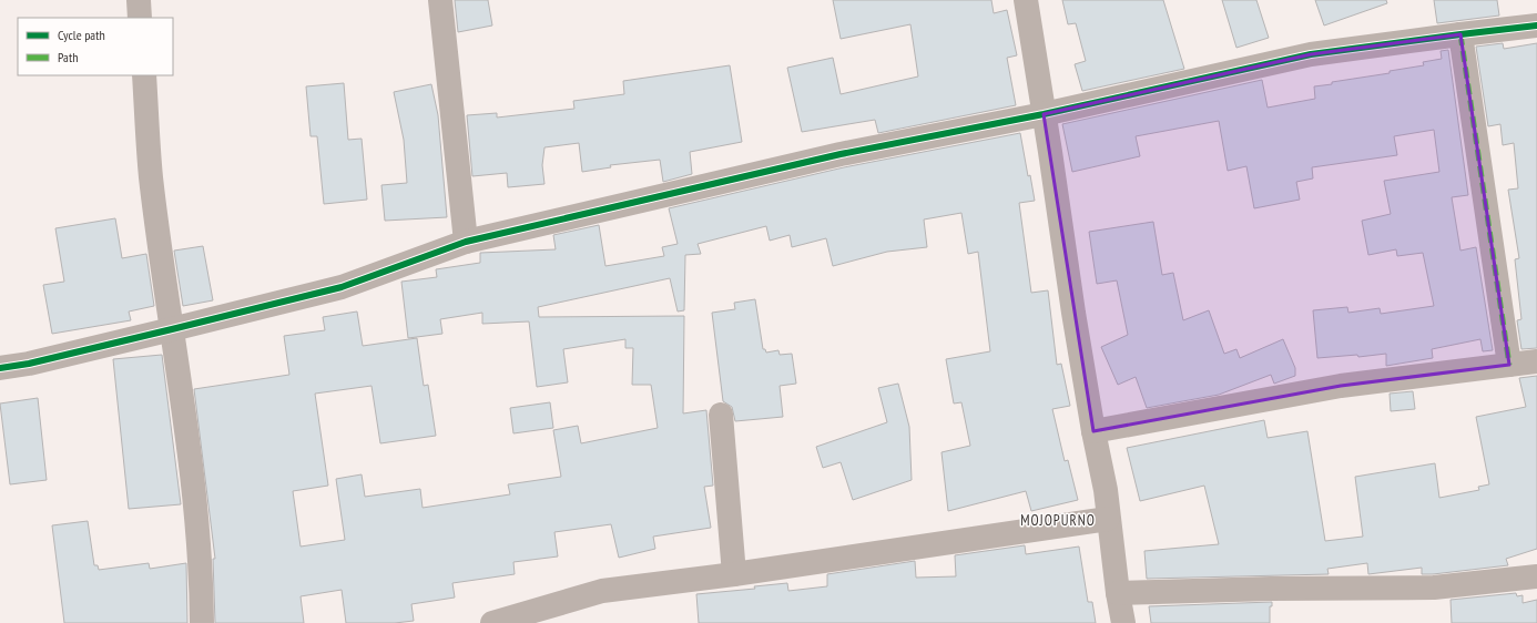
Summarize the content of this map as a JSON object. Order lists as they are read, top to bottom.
{
  "districts": ["MOJOPURNO"],
  "legend": ["Cycle path", "Path"]
}
